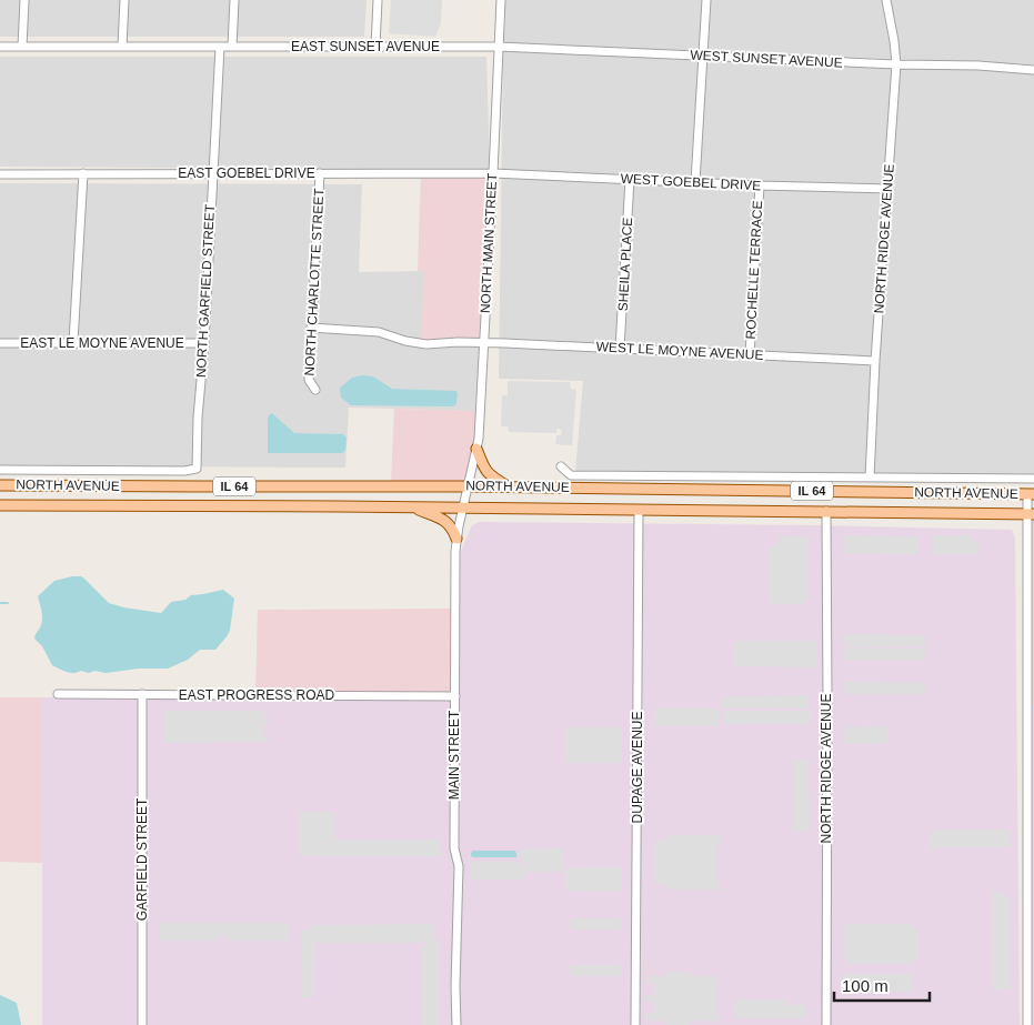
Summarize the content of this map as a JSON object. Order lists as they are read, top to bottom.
{
  "streets": {
    "main road": ["NORTH AVENUE", "IL 64"],
    "street": [
      "EAST SUNSET AVENUE",
      "WEST SUNSET AVENUE",
      "EAST GOEBEL DRIVE",
      "WEST GOEBEL DRIVE",
      "NORTH RIDGE AVENUE",
      "NORTH MAIN STREET",
      "SHEILA PLACE",
      "ROCHELLE TERRACE",
      "NORTH CHARLOTTE STREET",
      "NORTH GARFIELD STREET",
      "EAST LE MOYNE AVENUE",
      "WEST LE MOYNE AVENUE",
      "EAST PROGRESS ROAD",
      "MAIN STREET",
      "DUPAGE AVENUE",
      "GARFIELD STREET"
    ]
  },
  "crossings": [
    ["EAST SUNSET AVENUE", "WEST SUNSET AVENUE"],
    ["EAST SUNSET AVENUE", "NORTH MAIN STREET"],
    ["EAST SUNSET AVENUE", "NORTH GARFIELD STREET"],
    ["WEST SUNSET AVENUE", "NORTH RIDGE AVENUE"],
    ["WEST SUNSET AVENUE", "NORTH MAIN STREET"],
    ["EAST GOEBEL DRIVE", "WEST GOEBEL DRIVE"],
    ["EAST GOEBEL DRIVE", "NORTH MAIN STREET"],
    ["EAST GOEBEL DRIVE", "NORTH CHARLOTTE STREET"],
    ["EAST GOEBEL DRIVE", "NORTH GARFIELD STREET"],
    ["WEST GOEBEL DRIVE", "NORTH RIDGE AVENUE"],
    ["WEST GOEBEL DRIVE", "NORTH MAIN STREET"],
    ["WEST GOEBEL DRIVE", "SHEILA PLACE"],
    ["WEST GOEBEL DRIVE", "ROCHELLE TERRACE"],
    ["NORTH RIDGE AVENUE", "WEST LE MOYNE AVENUE"],
    ["NORTH RIDGE AVENUE", "NORTH AVENUE"],
    ["NORTH MAIN STREET", "WEST LE MOYNE AVENUE"],
    ["NORTH MAIN STREET", "NORTH AVENUE"],
    ["NORTH MAIN STREET", "MAIN STREET"],
    ["SHEILA PLACE", "WEST LE MOYNE AVENUE"],
    ["ROCHELLE TERRACE", "WEST LE MOYNE AVENUE"],
    ["NORTH GARFIELD STREET", "EAST LE MOYNE AVENUE"],
    ["NORTH GARFIELD STREET", "NORTH AVENUE"],
    ["NORTH AVENUE", "MAIN STREET"],
    ["NORTH AVENUE", "DUPAGE AVENUE"],
    ["EAST PROGRESS ROAD", "MAIN STREET"],
    ["EAST PROGRESS ROAD", "GARFIELD STREET"]
  ],
  "scale_bar": "100 m"
}
